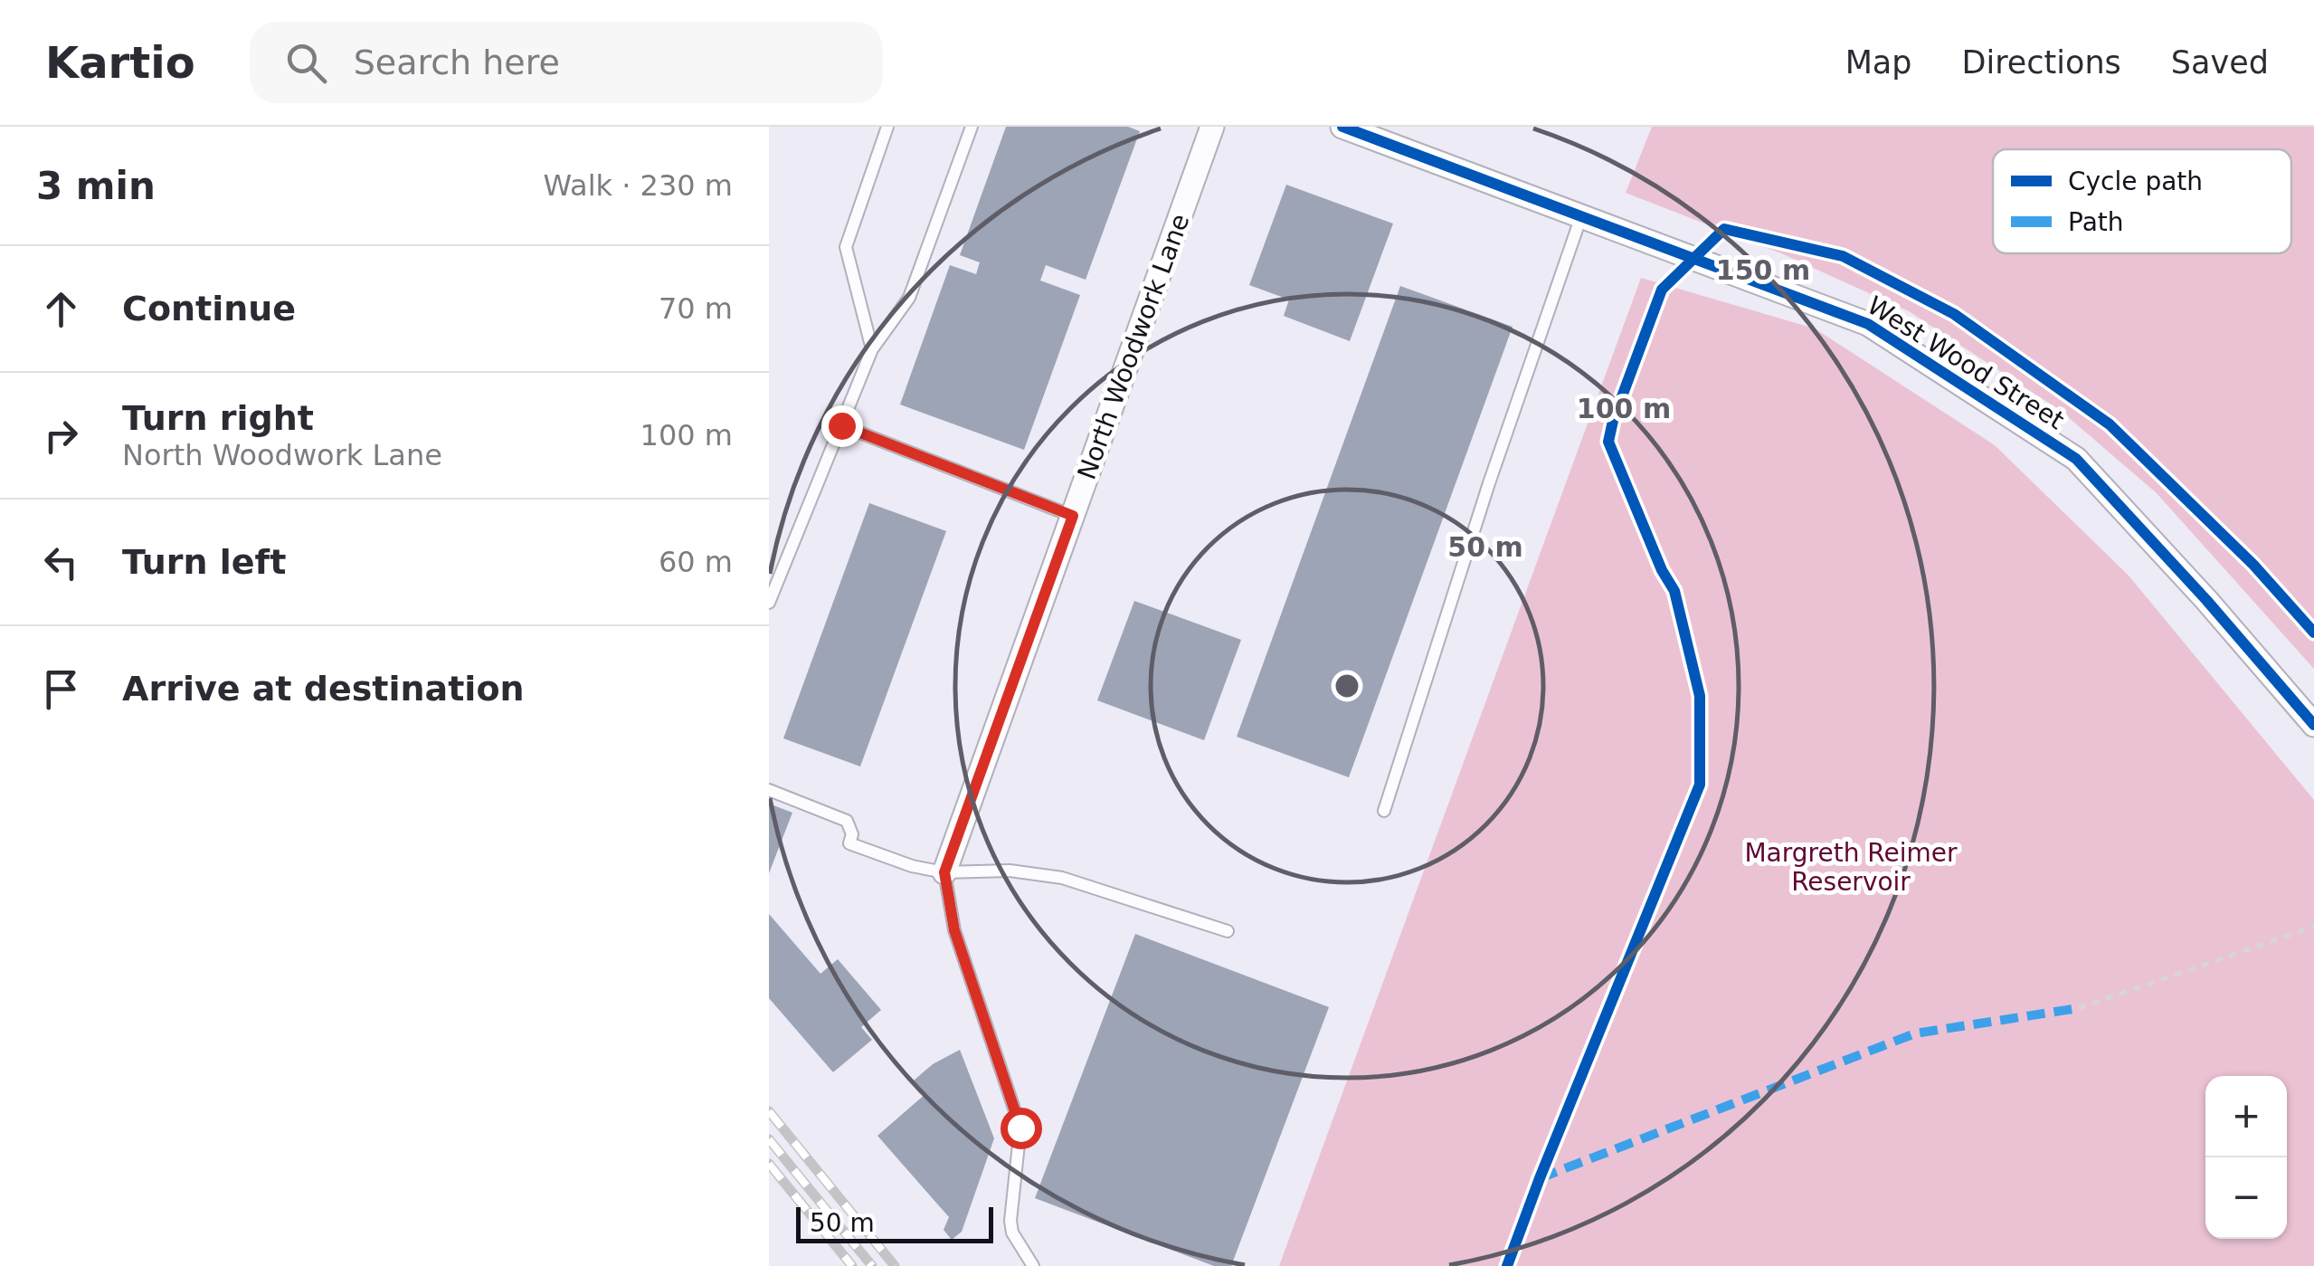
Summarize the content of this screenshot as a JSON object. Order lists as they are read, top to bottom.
{
  "streets": {
    "street": ["North Woodwork Lane", "West Wood Street"]
  },
  "parks": ["Margreth Reimer Reservoir"],
  "legend": ["Cycle path", "Path"],
  "scale_bar": "50 m",
  "page": {
    "header": "Kartio",
    "search": "Search here",
    "nav": ["Map", "Directions", "Saved"],
    "heading": ["3 min", "Walk · 230 m"],
    "list": [
      ["Continue", "70 m"],
      ["Turn right", "North Woodwork Lane", "100 m"],
      ["Turn left", "60 m"],
      "Arrive at destination"
    ],
    "map_buttons": ["+", "−"],
    "scale": "50 m"
  },
  "rings": ["150 m", "100 m", "50 m"]
}
